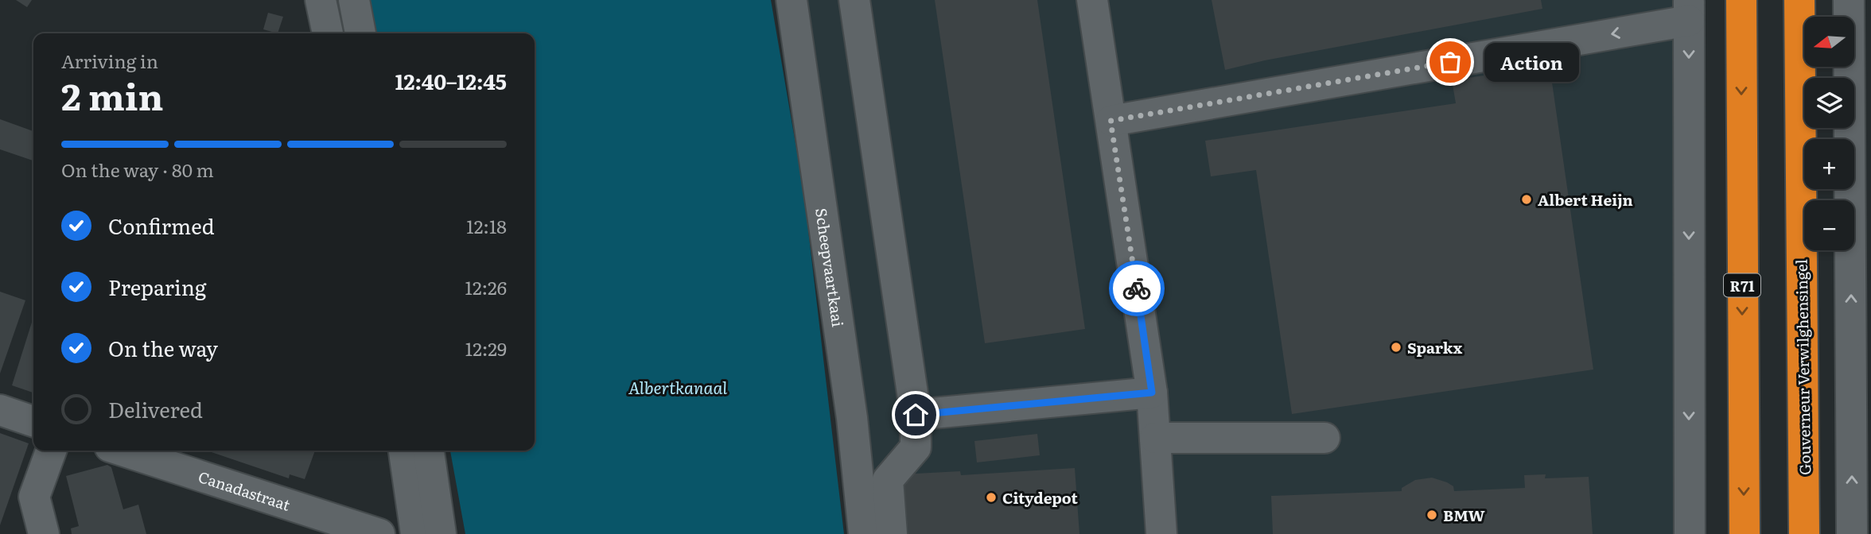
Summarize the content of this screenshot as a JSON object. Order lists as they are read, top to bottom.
{
  "streets": {
    "highway": ["R71", "Gouverneur Verwilghensingel"],
    "street": ["Scheepvaartkaai", "Canadastraat"]
  },
  "water": ["Albertkanaal"],
  "places": [
    "Action",
    "Albert Heijn",
    "Sparkx",
    "Citydepot",
    "BMW"
  ],
  "north": "left",
  "page": {
    "map_buttons": ["+", "−"],
    "heading": ["2 min", "Arriving in", "12:40–12:45"],
    "bubble": "Action",
    "bar": "On the way · 80 m",
    "list": [
      ["Confirmed", "12:18"],
      ["Preparing", "12:26"],
      ["On the way", "12:29"],
      "Delivered"
    ]
  }
}
